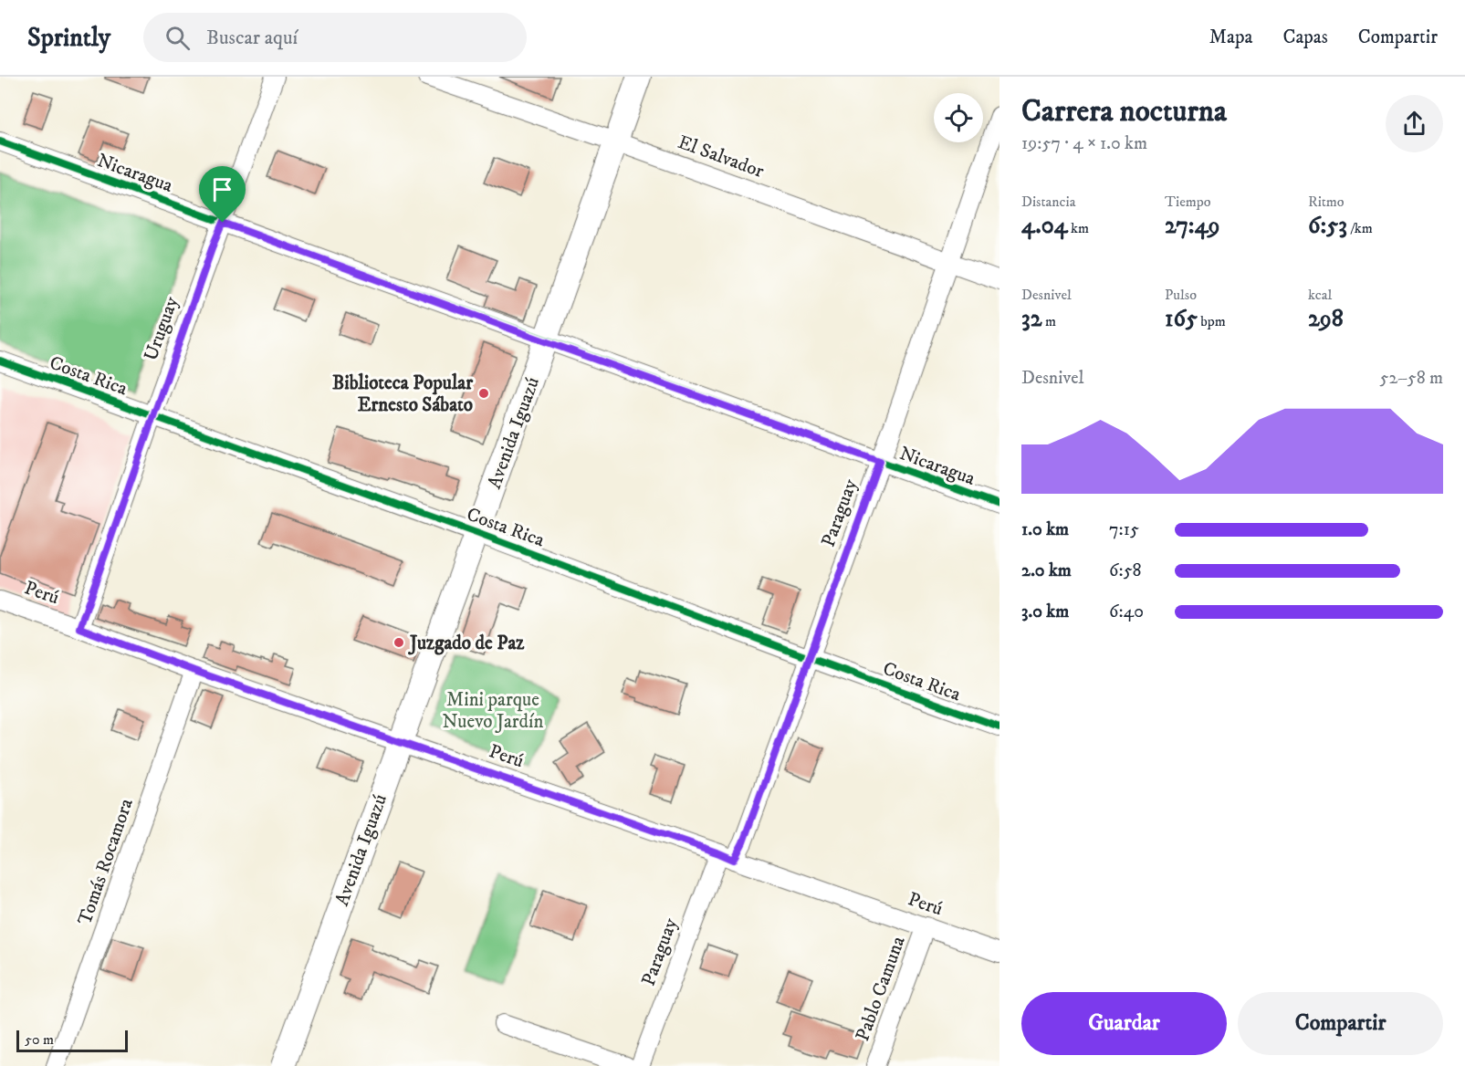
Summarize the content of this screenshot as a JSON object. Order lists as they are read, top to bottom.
{
  "streets": {
    "main road": ["Avenida Iguazú"],
    "street": [
      "El Salvador",
      "Nicaragua",
      "Uruguay",
      "Costa Rica",
      "Paraguay",
      "Perú",
      "Tomás Rocamora",
      "Pablo Camuna"
    ]
  },
  "crossings": [
    ["El Salvador", "Avenida Iguazú"],
    ["El Salvador", "Paraguay"],
    ["Nicaragua", "Uruguay"],
    ["Nicaragua", "Avenida Iguazú"],
    ["Nicaragua", "Paraguay"],
    ["Uruguay", "Costa Rica"],
    ["Uruguay", "Perú"],
    ["Costa Rica", "Avenida Iguazú"],
    ["Costa Rica", "Paraguay"],
    ["Avenida Iguazú", "Perú"],
    ["Paraguay", "Perú"],
    ["Perú", "Tomás Rocamora"],
    ["Perú", "Pablo Camuna"]
  ],
  "parks": ["Mini parque Nuevo Jardín"],
  "places": ["Biblioteca Popular Ernesto Sábato", "Juzgado de Paz"],
  "scale_bar": "50 m",
  "page": {
    "header": "Sprintly",
    "search": "Buscar aquí",
    "nav": ["Mapa", "Capas", "Compartir"],
    "heading": ["Carrera nocturna", "19:57 · 4 × 1.0 km"],
    "stats": [
      ["Distancia", "4.04 km"],
      ["Tiempo", "27:49"],
      ["Ritmo", "6:53 /km"],
      ["Desnivel", "32 m"],
      ["Pulso", "165 bpm"],
      ["kcal", "298"]
    ],
    "chart": ["Desnivel", "52–58 m"],
    "list": [
      {
        "name": "1.0 km",
        "note": "7:15"
      },
      {
        "name": "2.0 km",
        "note": "6:58"
      },
      {
        "name": "3.0 km",
        "note": "6:40"
      }
    ],
    "buttons": ["Guardar", "Compartir"],
    "scale": "50 m"
  }
}
